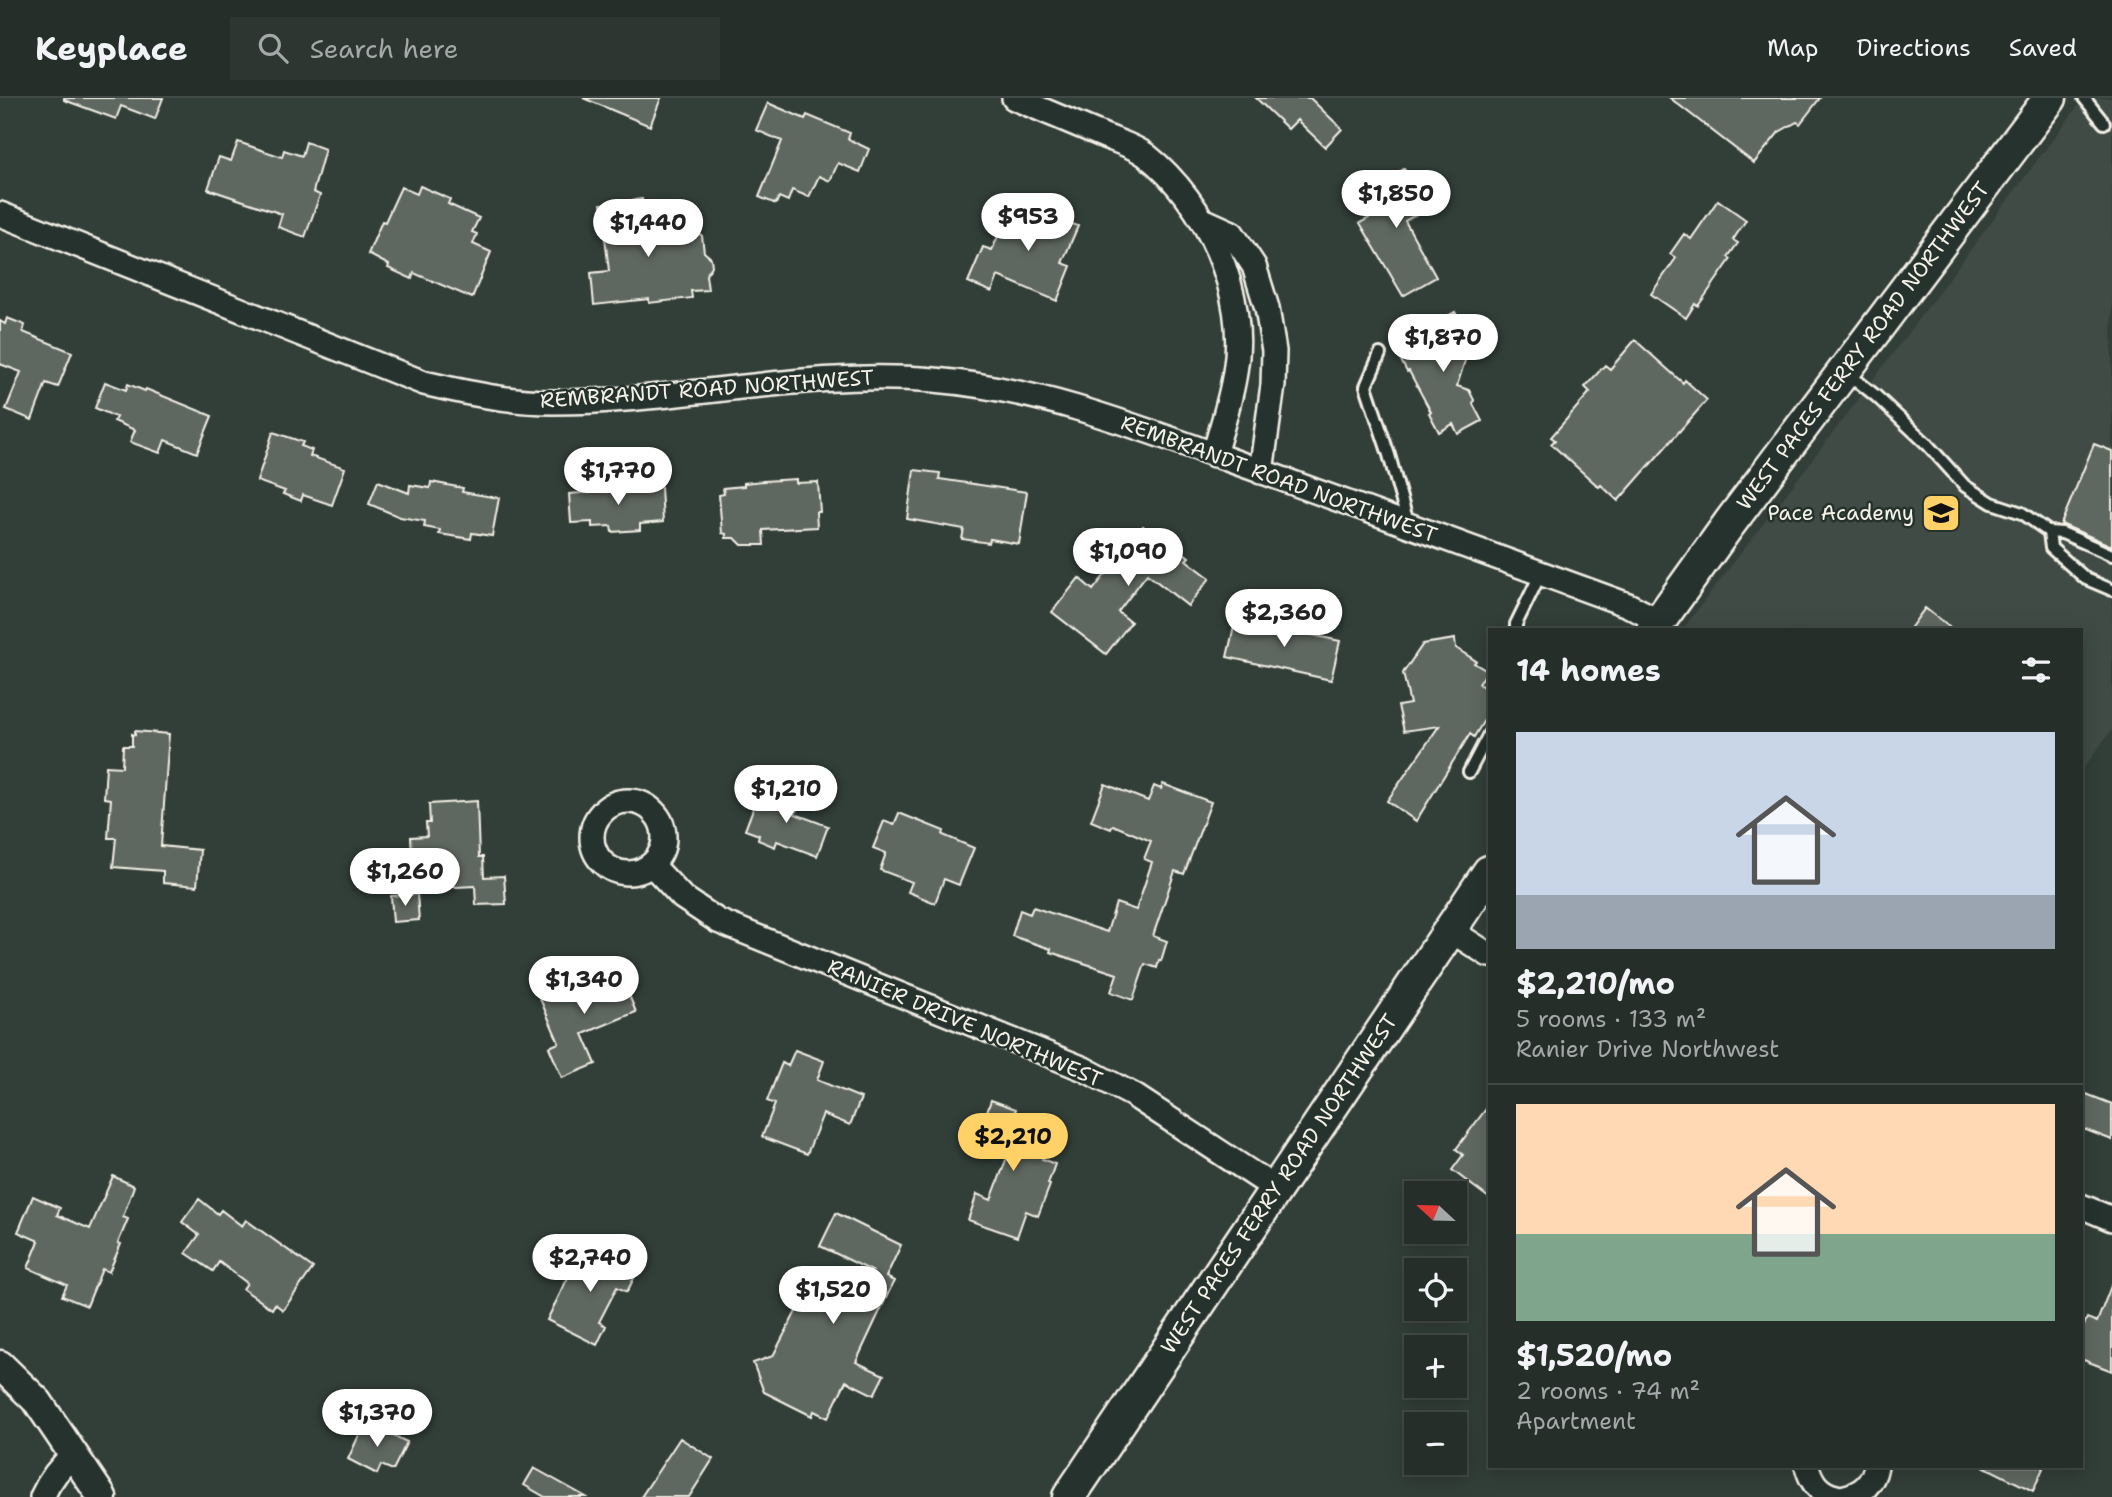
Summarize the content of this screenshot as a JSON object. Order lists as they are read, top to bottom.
{
  "streets": {
    "main road": ["WEST PACES FERRY ROAD NORTHWEST"],
    "street": ["REMBRANDT ROAD NORTHWEST", "RANIER DRIVE NORTHWEST"]
  },
  "crossings": [
    ["WEST PACES FERRY ROAD NORTHWEST", "REMBRANDT ROAD NORTHWEST"],
    ["WEST PACES FERRY ROAD NORTHWEST", "RANIER DRIVE NORTHWEST"]
  ],
  "places": {
    "school or university": ["Pace Academy"]
  },
  "north": "left",
  "page": {
    "header": "Keyplace",
    "search": "Search here",
    "nav": ["Map", "Directions", "Saved"],
    "price": [
      "$1,850",
      "$953",
      "$1,440",
      "$1,870",
      "$1,770",
      "$1,090",
      "$2,360",
      "$1,210",
      "$1,260",
      "$1,340",
      "$2,210",
      "$2,740",
      "$1,520",
      "$1,370"
    ],
    "heading": "14 homes",
    "list": [
      {
        "name": "$2,210/mo",
        "note": "5 rooms · 133 m² · Ranier Drive Northwest"
      },
      {
        "name": "$1,520/mo",
        "note": "2 rooms · 74 m² · Apartment"
      }
    ],
    "map_buttons": ["+", "−"]
  }
}
